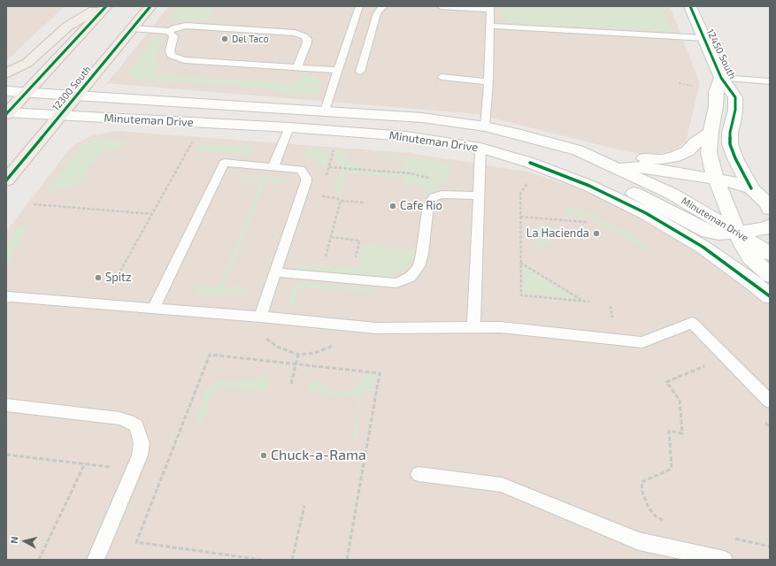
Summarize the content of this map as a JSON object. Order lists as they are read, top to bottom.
{
  "streets": {
    "main road": ["12450 South", "12300 South", "Minuteman Drive"]
  },
  "crossings": [
    ["12450 South", "Minuteman Drive"],
    ["12300 South", "Minuteman Drive"]
  ],
  "places": [
    "Del Taco",
    "Cafe Rio",
    "La Hacienda",
    "Spitz",
    "Chuck-a-Rama"
  ],
  "north": "left"
}
